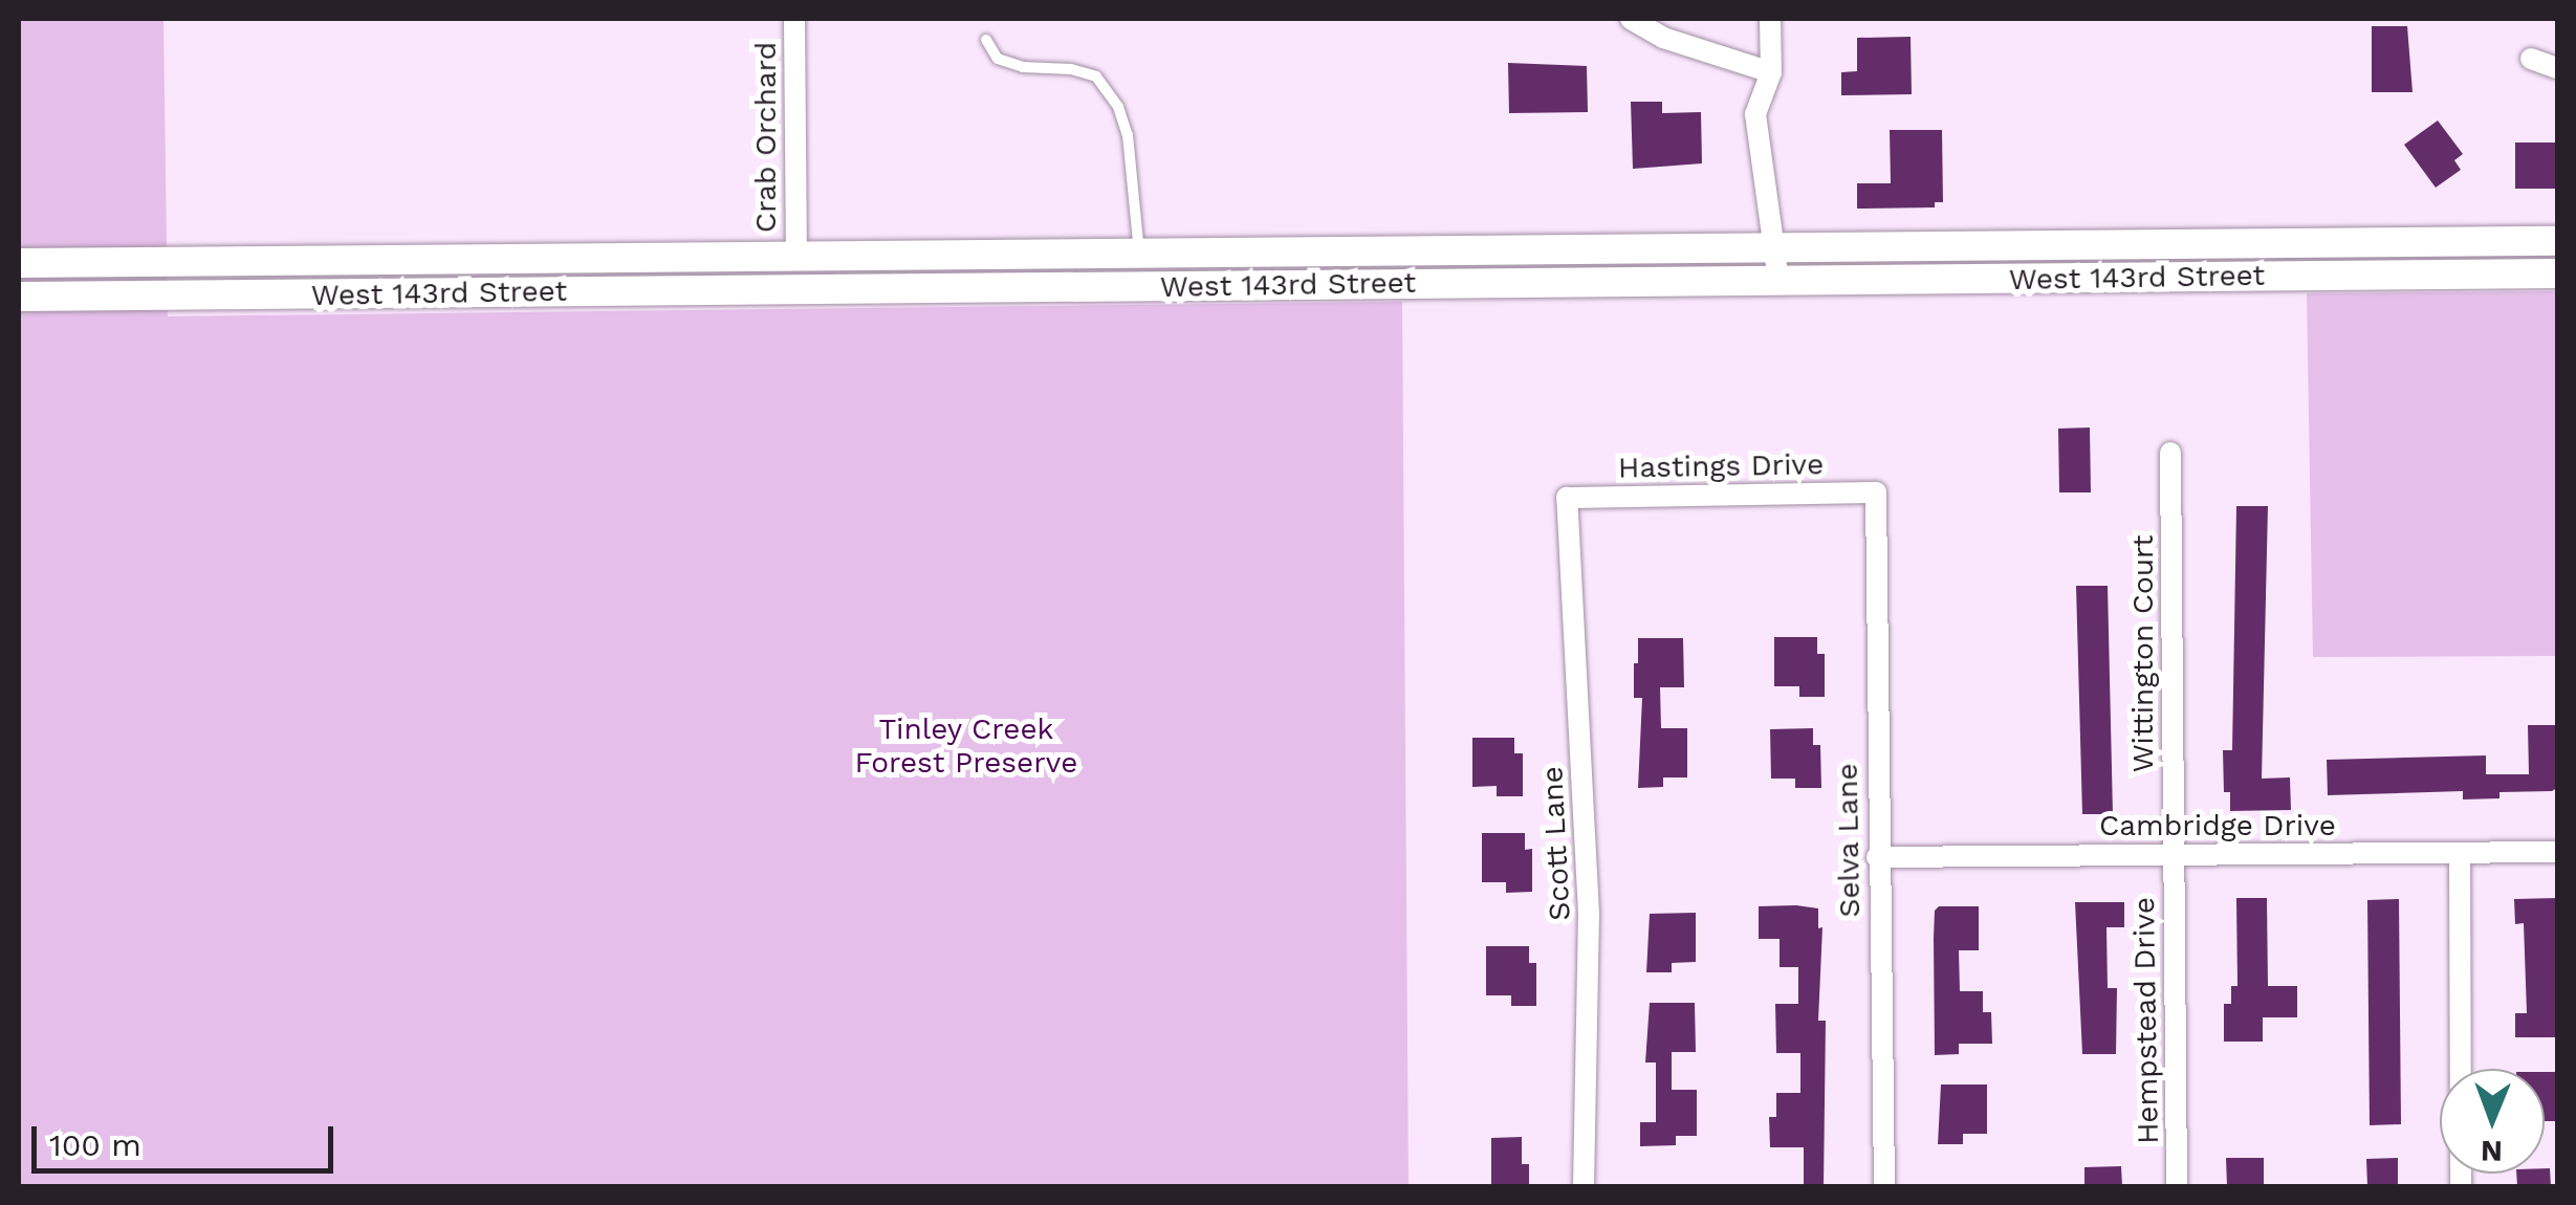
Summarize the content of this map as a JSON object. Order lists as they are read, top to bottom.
{
  "streets": {
    "main road": ["West 143rd Street"],
    "street": [
      "Crab Orchard",
      "Hastings Drive",
      "Wittington Court",
      "Cambridge Drive",
      "Selva Lane",
      "Scott Lane",
      "Hempstead Drive"
    ]
  },
  "crossings": [
    ["Crab Orchard", "West 143rd Street"],
    ["Hastings Drive", "Selva Lane"],
    ["Hastings Drive", "Scott Lane"],
    ["Wittington Court", "Cambridge Drive"],
    ["Wittington Court", "Hempstead Drive"],
    ["Cambridge Drive", "Selva Lane"],
    ["Cambridge Drive", "Hempstead Drive"]
  ],
  "parks": ["Tinley Creek Forest Preserve"],
  "scale_bar": "100 m",
  "north": "bottom"
}
